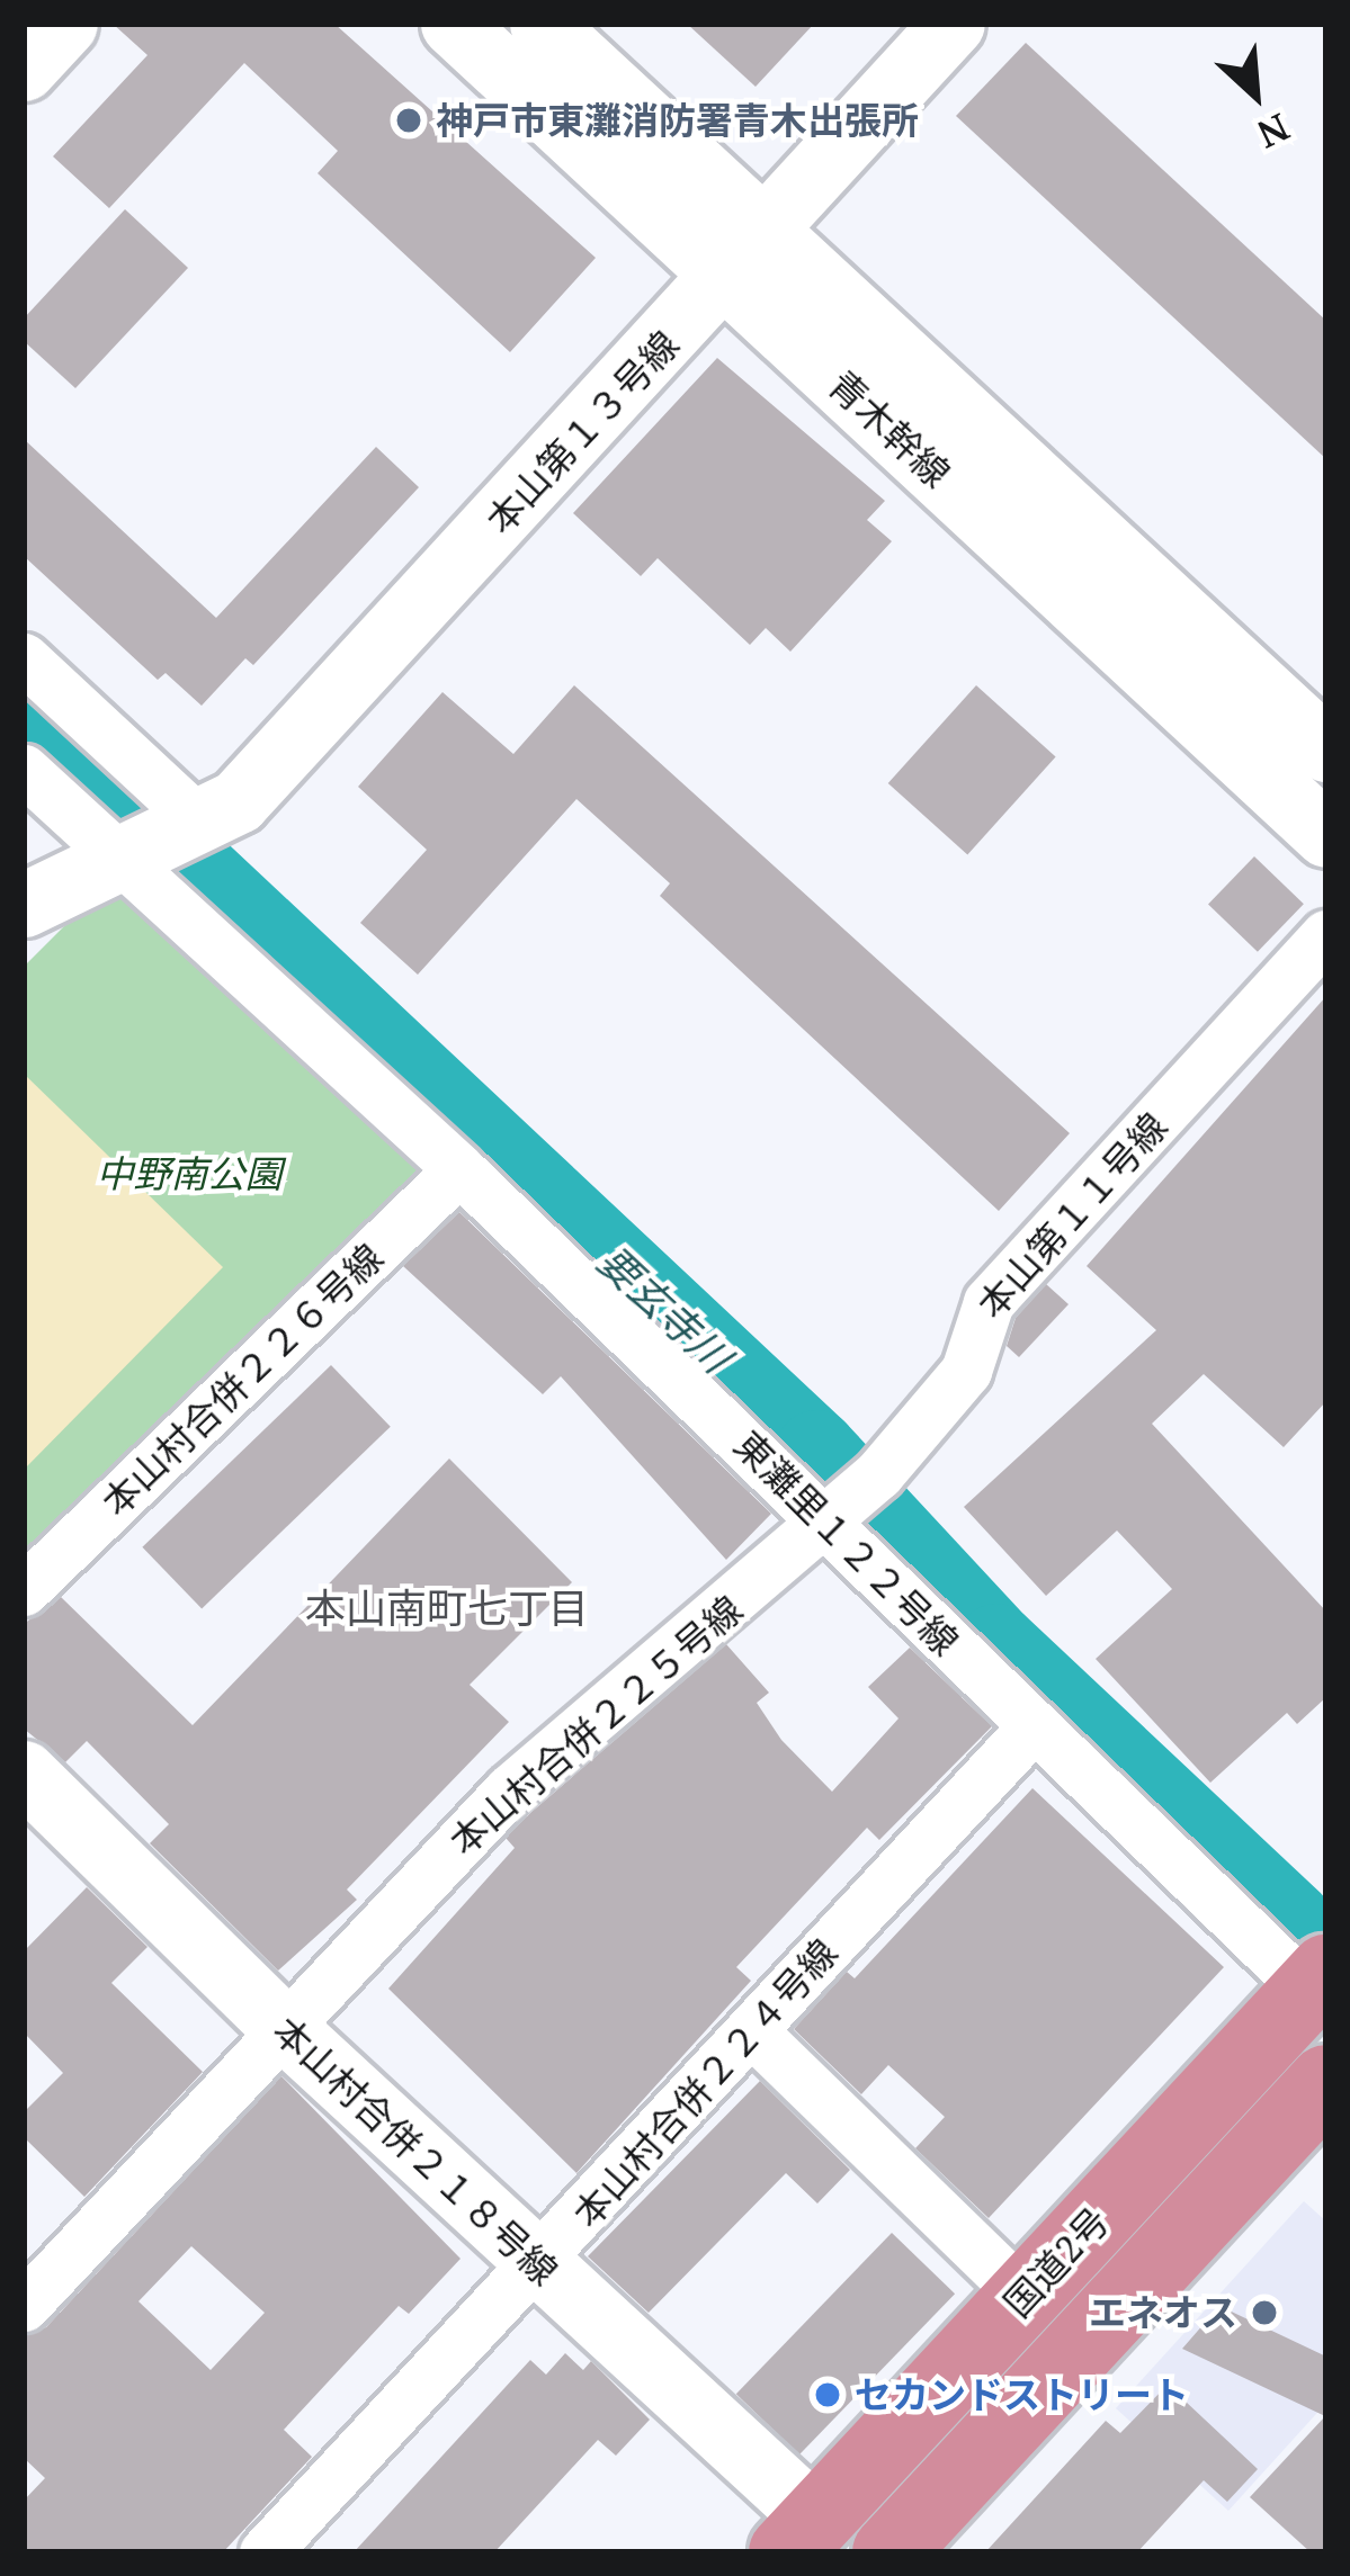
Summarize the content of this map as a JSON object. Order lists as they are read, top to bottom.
{
  "streets": {
    "highway": ["国道2号"],
    "street": [
      "青木幹線",
      "本山第１３号線",
      "本山第１１号線",
      "本山村合併２２６号線",
      "東灘里１２２号線",
      "本山村合併２２５号線",
      "本山村合併２２４号線",
      "本山村合併２１８号線"
    ]
  },
  "crossings": [
    ["青木幹線", "本山第１３号線"],
    ["本山第１３号線", "東灘里１２２号線"],
    ["本山第１１号線", "東灘里１２２号線"],
    ["本山第１１号線", "本山村合併２２５号線"],
    ["本山村合併２２６号線", "東灘里１２２号線"],
    ["東灘里１２２号線", "本山村合併２２５号線"],
    ["東灘里１２２号線", "本山村合併２２４号線"],
    ["東灘里１２２号線", "国道2号"],
    ["本山村合併２２５号線", "本山村合併２１８号線"],
    ["本山村合併２２４号線", "本山村合併２１８号線"],
    ["本山村合併２１８号線", "国道2号"]
  ],
  "districts": ["本山南町七丁目"],
  "water": ["要玄寺川"],
  "parks": ["中野南公園"],
  "places": ["神戸市東灘消防署青木出張所", "エネオス", "セカンドストリート"],
  "north": "bottom right"
}
